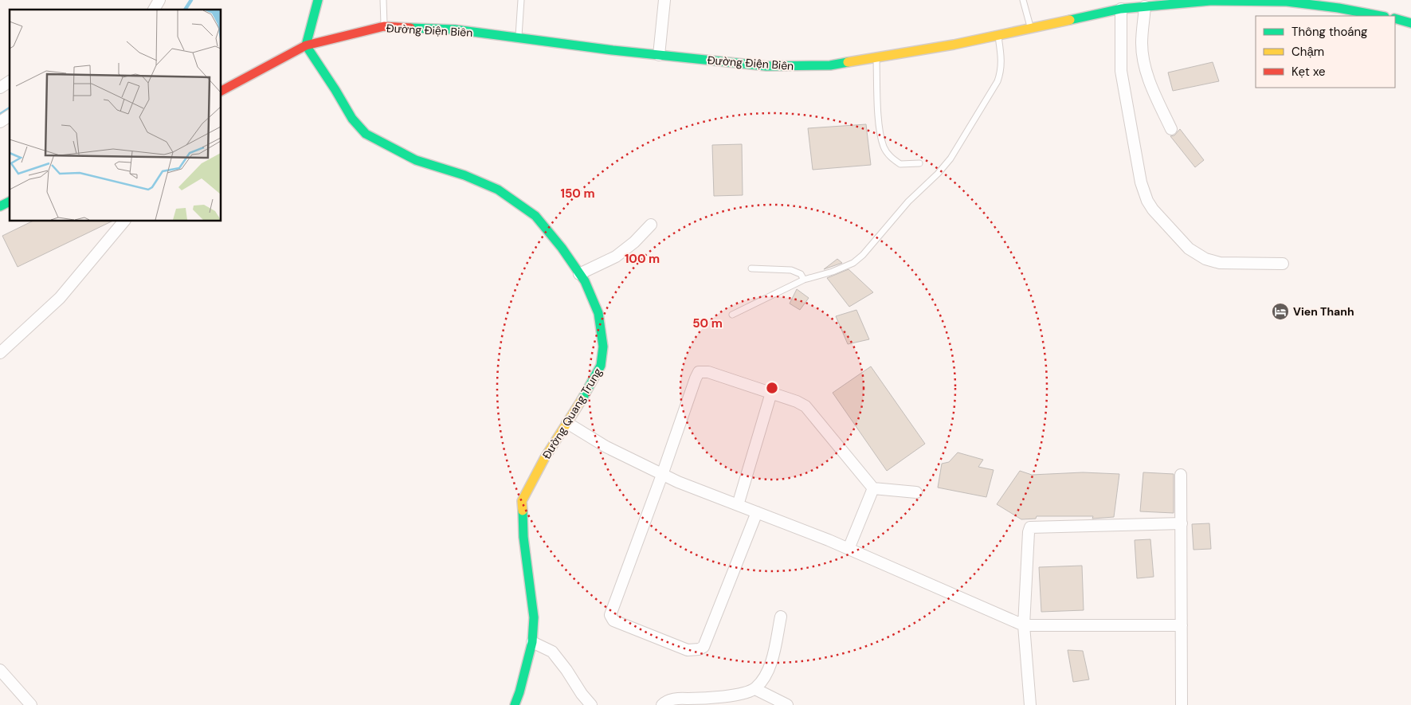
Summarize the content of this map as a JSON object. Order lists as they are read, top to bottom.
{
  "streets": {
    "main road": ["Đường Điện Biên", "Đường Quang Trung"]
  },
  "crossings": [
    ["Đường Điện Biên", "Đường Quang Trung"]
  ],
  "places": {
    "hotel": ["Vien Thanh"]
  },
  "legend": ["Thông thoáng", "Chậm", "Kẹt xe"],
  "rings": ["150 m", "100 m", "50 m"]
}
